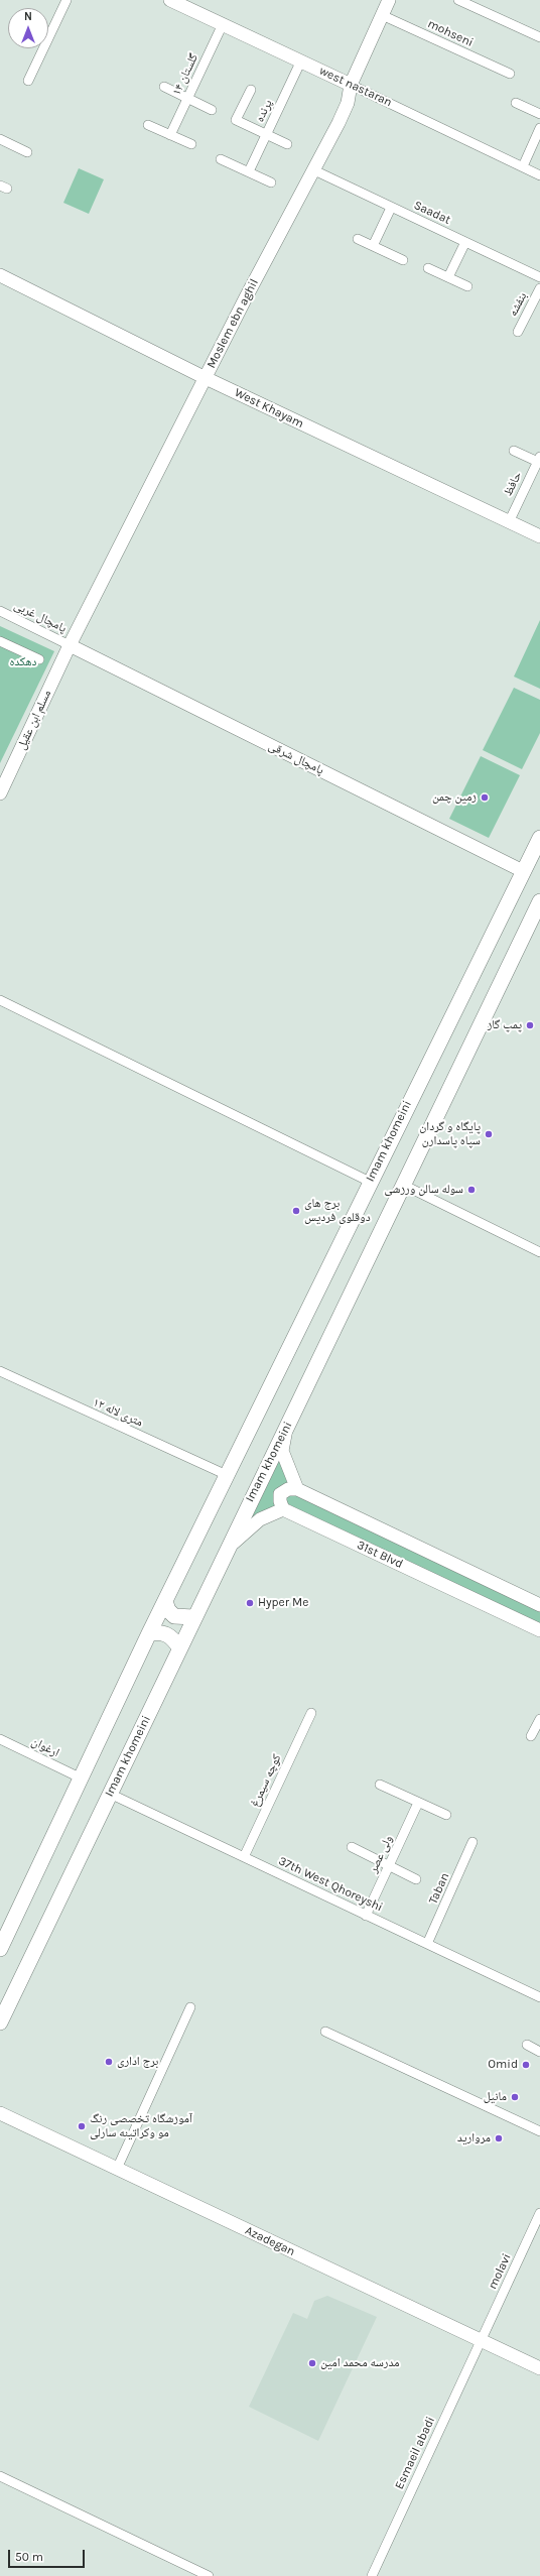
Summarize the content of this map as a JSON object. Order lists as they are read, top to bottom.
{
  "streets": {
    "main road": ["Imam khomeini"],
    "street": [
      "mohseni",
      "گلستان ۱۴",
      "west nastaran",
      "پرنده",
      "Saadat",
      "بنفشه",
      "Moslem ebn aghil",
      "West Khayam",
      "حافظ",
      "پامچال غربی",
      "مسلم ابن عقیل",
      "پامچال شرقی",
      "۱۲ متری لاله",
      "31st Blvd",
      "ارغوان",
      "کوچه سیمرغ",
      "ولی عصر",
      "37th West Qhoreyshi",
      "Taban",
      "Azadegan",
      "molavi",
      "Esmaeil abadi"
    ]
  },
  "crossings": [
    ["mohseni", "Moslem ebn aghil"],
    ["گلستان ۱۴", "west nastaran"],
    ["west nastaran", "پرنده"],
    ["west nastaran", "Moslem ebn aghil"],
    ["Saadat", "Moslem ebn aghil"],
    ["Moslem ebn aghil", "West Khayam"],
    ["Moslem ebn aghil", "پامچال غربی"],
    ["Moslem ebn aghil", "مسلم ابن عقیل"],
    ["Moslem ebn aghil", "پامچال شرقی"],
    ["West Khayam", "حافظ"],
    ["پامچال غربی", "مسلم ابن عقیل"],
    ["پامچال غربی", "پامچال شرقی"],
    ["مسلم ابن عقیل", "پامچال شرقی"],
    ["پامچال شرقی", "Imam khomeini"],
    ["Imam khomeini", "۱۲ متری لاله"],
    ["Imam khomeini", "ارغوان"],
    ["Imam khomeini", "37th West Qhoreyshi"],
    ["کوچه سیمرغ", "37th West Qhoreyshi"],
    ["ولی عصر", "37th West Qhoreyshi"],
    ["37th West Qhoreyshi", "Taban"],
    ["Azadegan", "molavi"],
    ["Azadegan", "Esmaeil abadi"],
    ["molavi", "Esmaeil abadi"]
  ],
  "parks": ["دهکده"],
  "places": [
    "زمین چمن",
    "پمپ گاز",
    "پایگاه و گردان سپاه پاسدارن",
    "سوله سالن ورزشی",
    "برج های دوقلوی فردیس",
    "Hyper Me",
    "برج اداری",
    "Omid",
    "مانیل",
    "آموزشگاه تخصصی رنگ مو وکراتینه سارلی",
    "مروارید",
    "مدرسه محمد امین"
  ],
  "scale_bar": "50 m",
  "north": "top"
}
